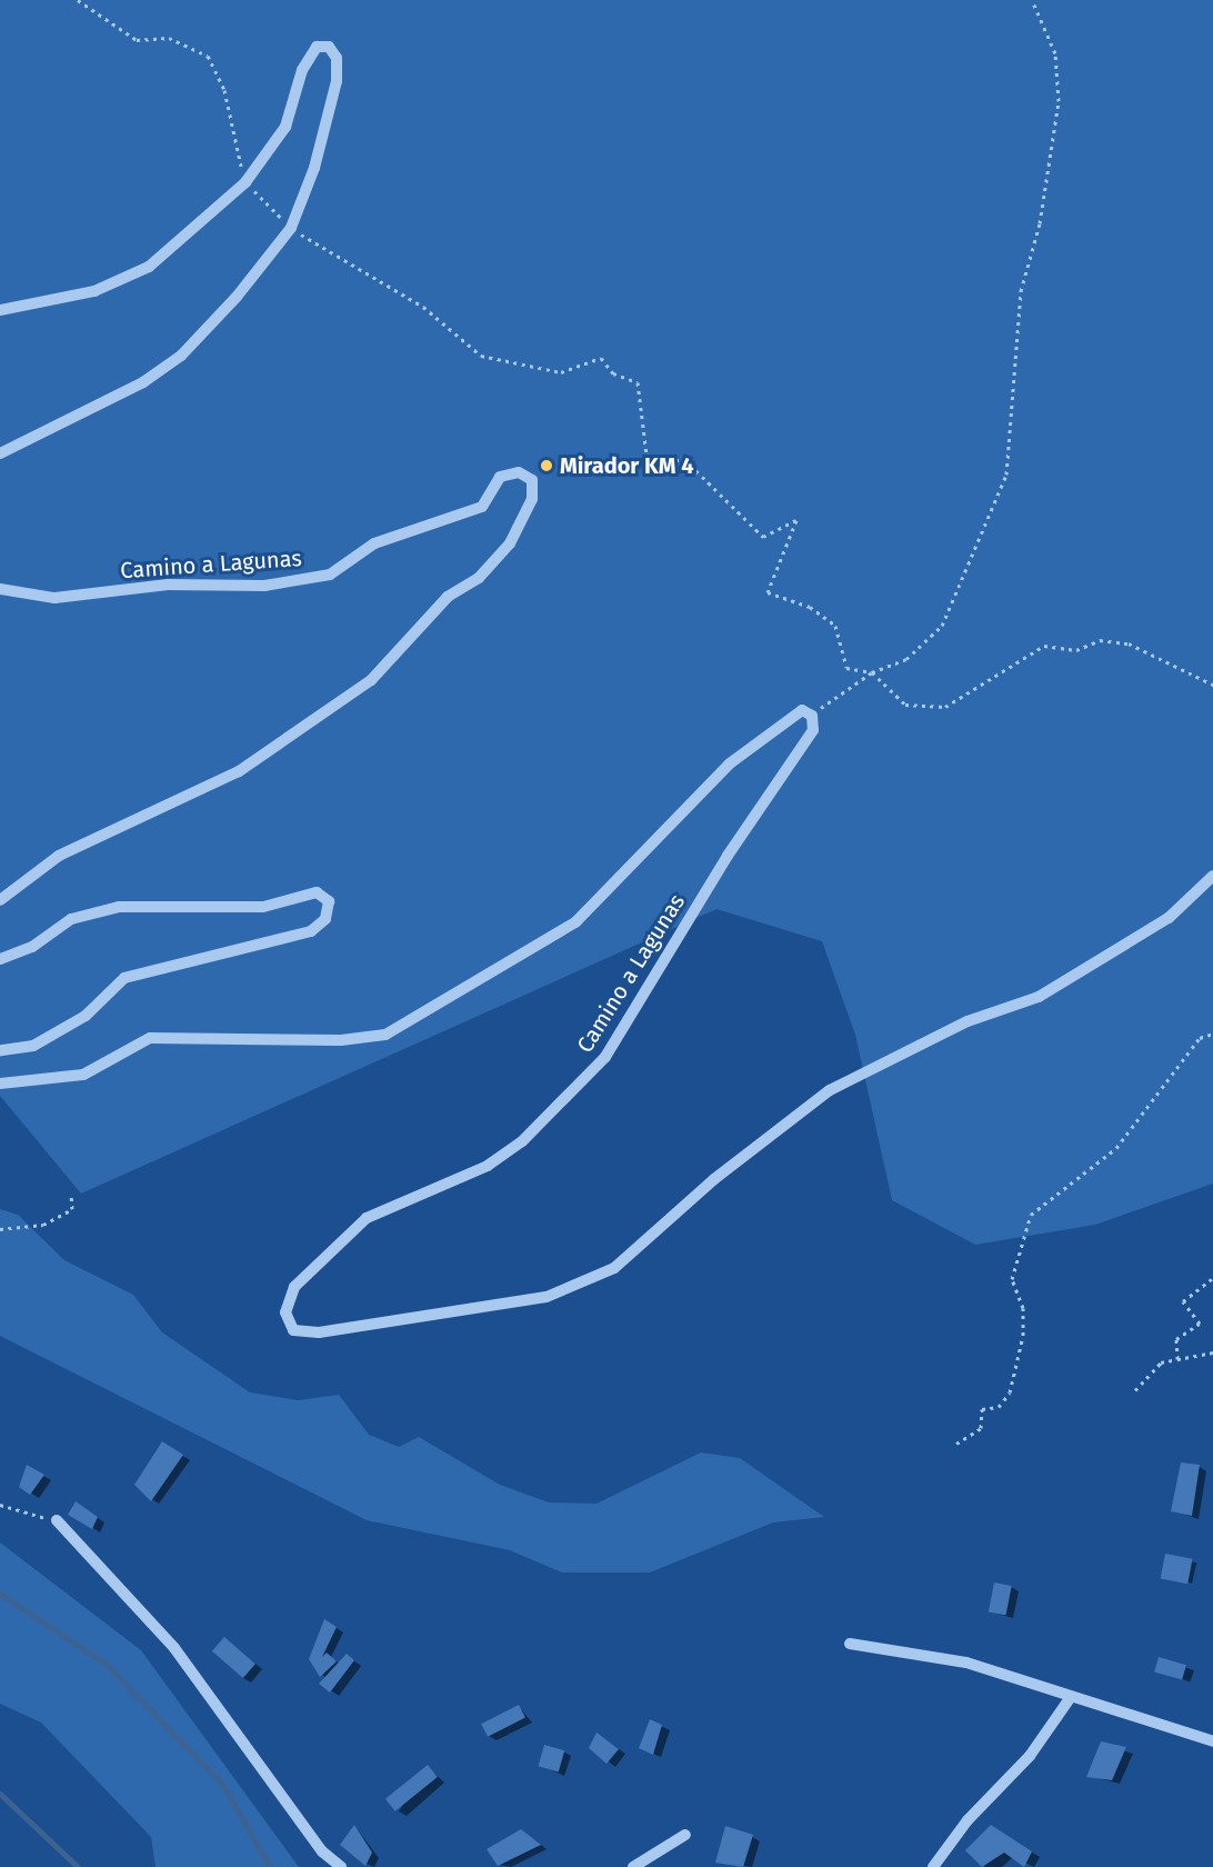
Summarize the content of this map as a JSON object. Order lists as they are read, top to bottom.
{
  "streets": {
    "street": ["Camino a Lagunas"]
  },
  "places": ["Mirador KM 4"]
}
